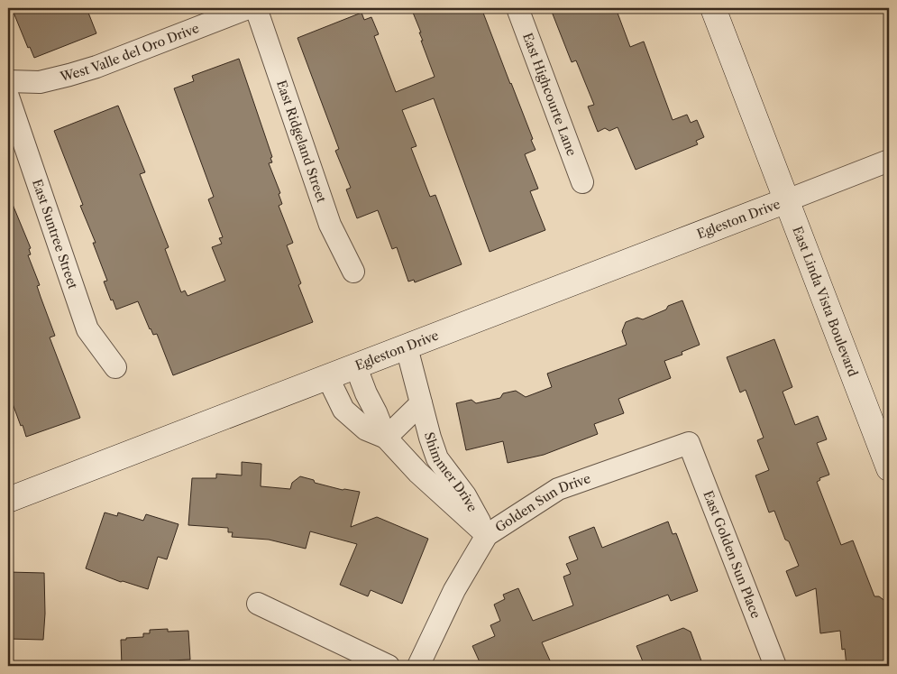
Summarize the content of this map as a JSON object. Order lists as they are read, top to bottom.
{
  "streets": {
    "street": [
      "West Valle del Oro Drive",
      "East Highcourte Lane",
      "East Ridgeland Street",
      "Egleston Drive",
      "East Suntree Street",
      "East Linda Vista Boulevard",
      "Shimmer Drive",
      "Golden Sun Drive",
      "East Golden Sun Place"
    ]
  },
  "crossings": [
    ["Egleston Drive", "East Linda Vista Boulevard"],
    ["Egleston Drive", "Shimmer Drive"],
    ["Shimmer Drive", "Golden Sun Drive"],
    ["Golden Sun Drive", "East Golden Sun Place"]
  ]
}
